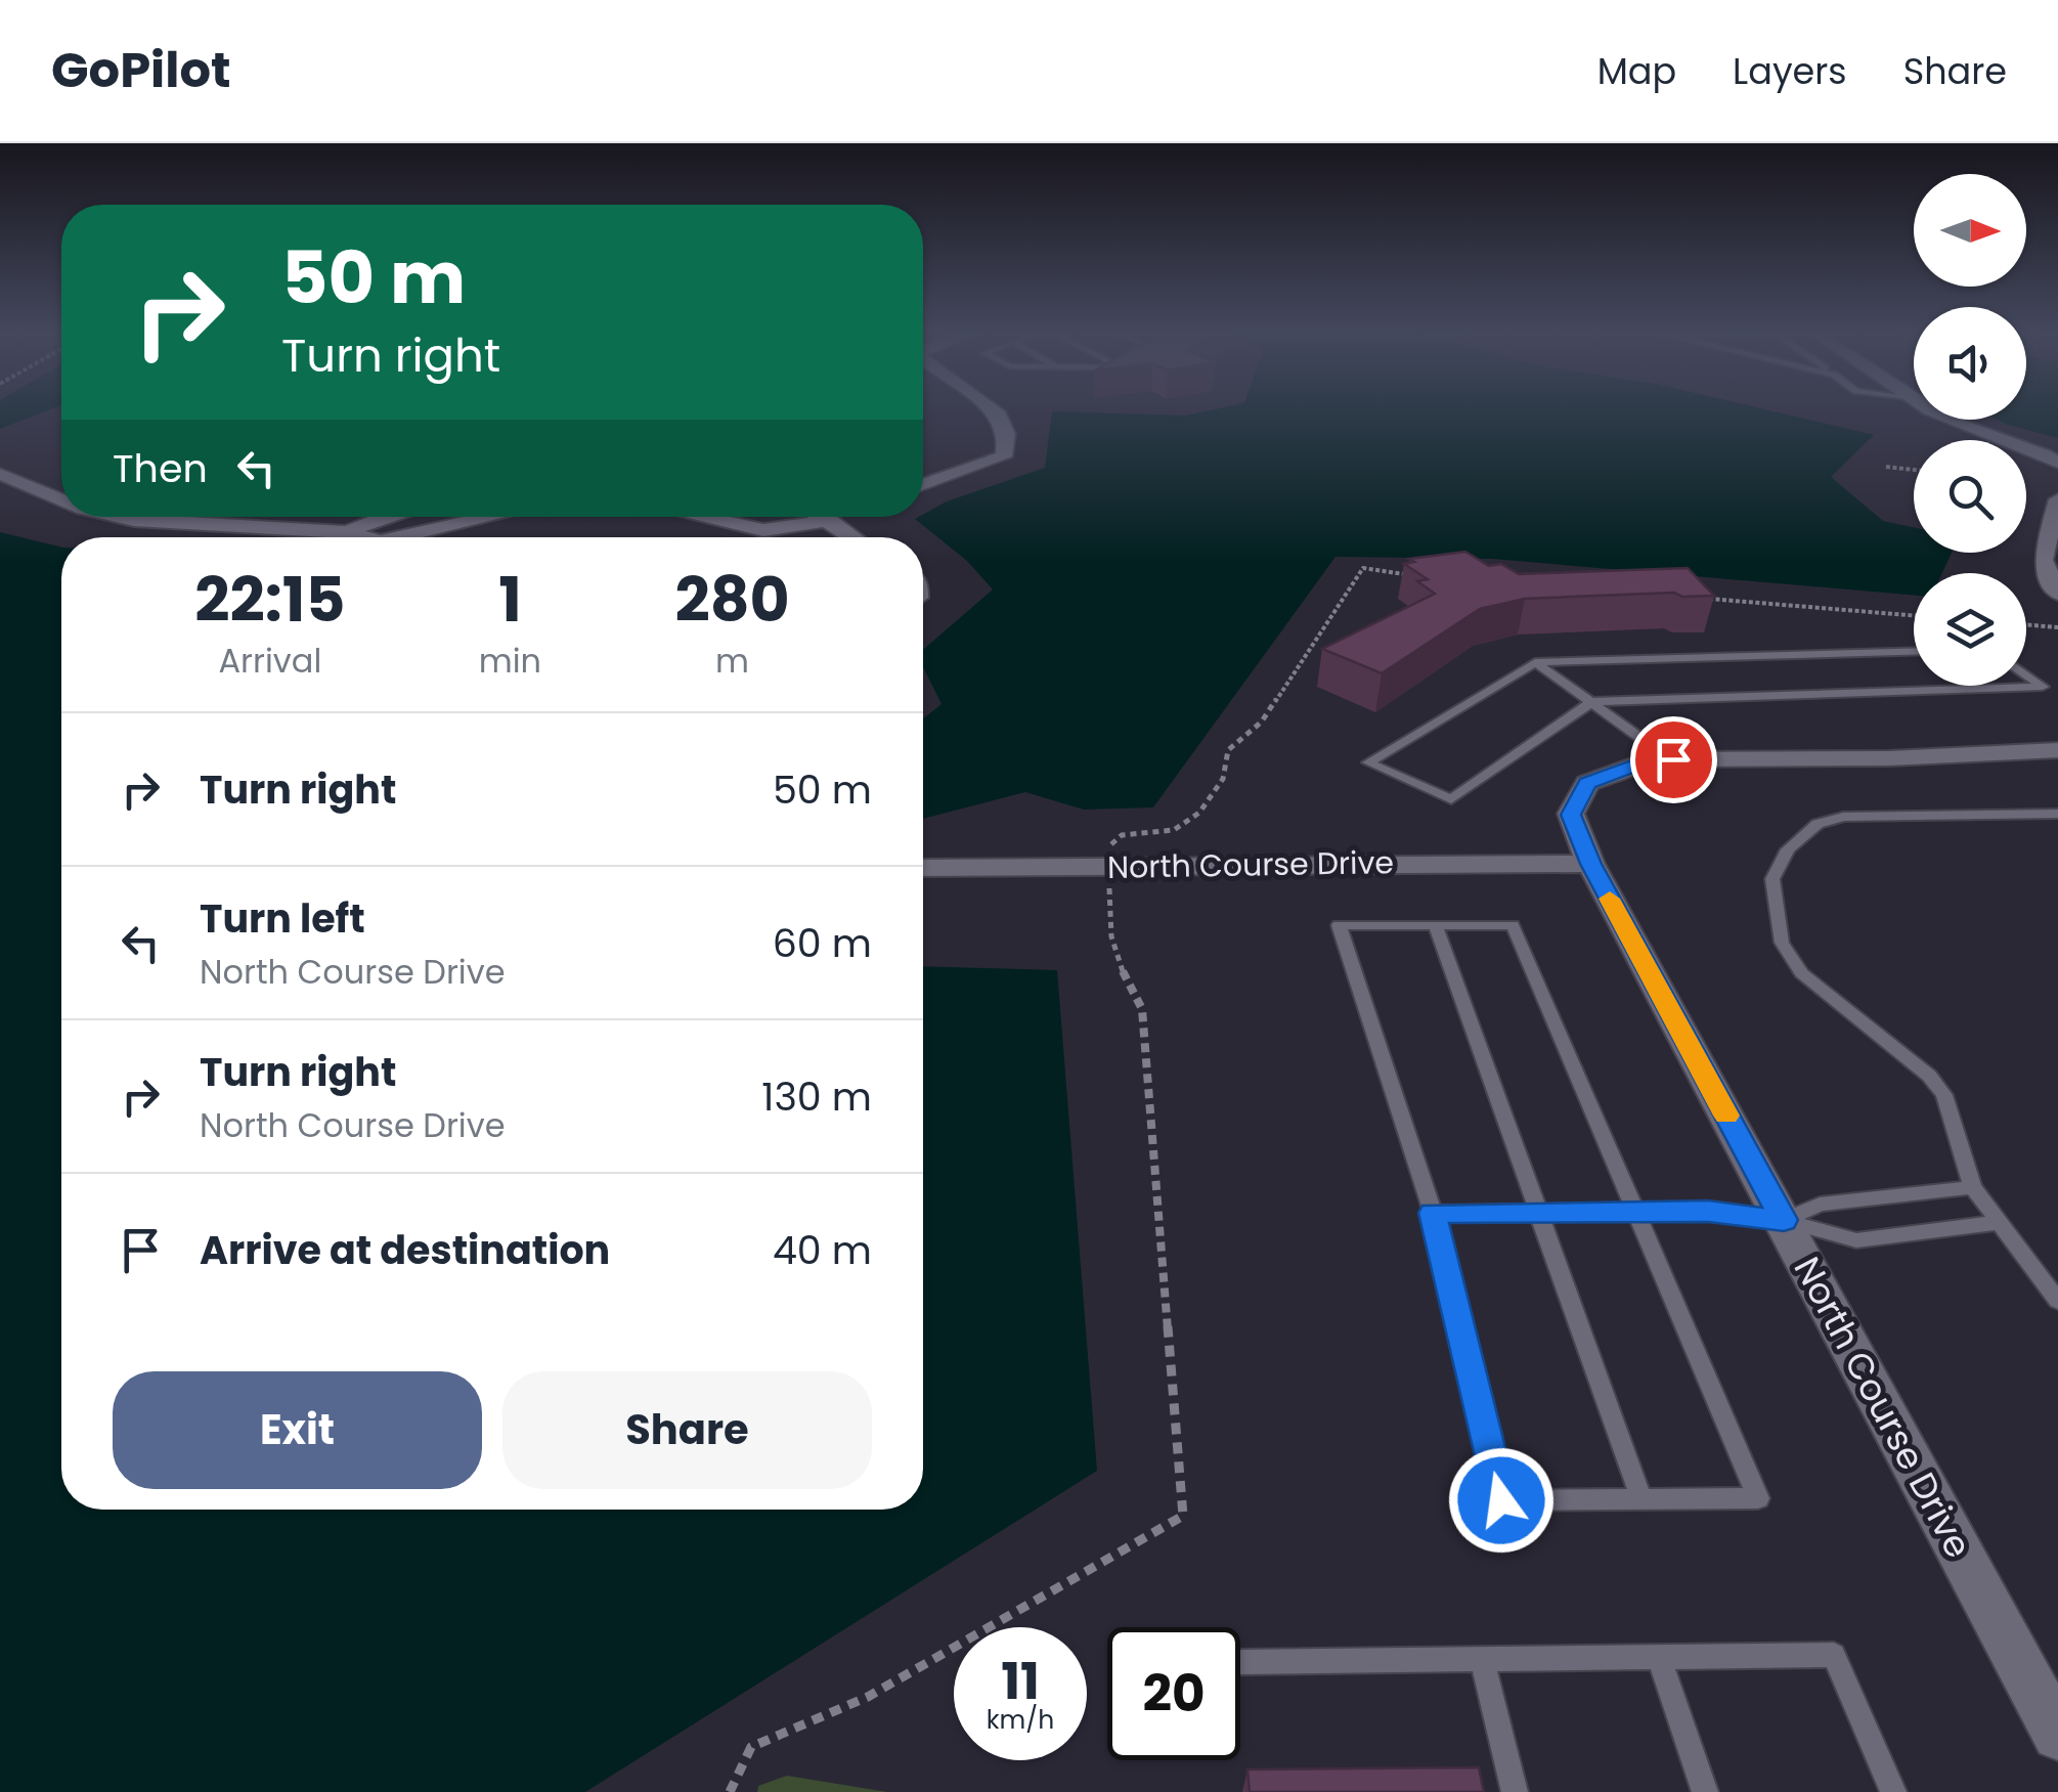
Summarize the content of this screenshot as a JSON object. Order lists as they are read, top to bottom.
{
  "streets": {
    "street": ["North Course Drive"]
  },
  "north": "right",
  "page": {
    "header": "GoPilot",
    "nav": ["Map", "Layers", "Share"],
    "turn": ["50 m", "Turn right"],
    "then": "Then",
    "eta": [
      "22:15",
      "Arrival",
      "1",
      "min",
      "280",
      "m"
    ],
    "list": [
      {
        "name": "Turn right",
        "value": "50 m"
      },
      {
        "name": "Turn left",
        "note": "North Course Drive",
        "value": "60 m"
      },
      {
        "name": "Turn right",
        "note": "North Course Drive",
        "value": "130 m"
      },
      {
        "name": "Arrive at destination",
        "value": "40 m"
      }
    ],
    "buttons": ["Exit", "Share"],
    "speed": "11 km/h",
    "limit": "20"
  }
}
